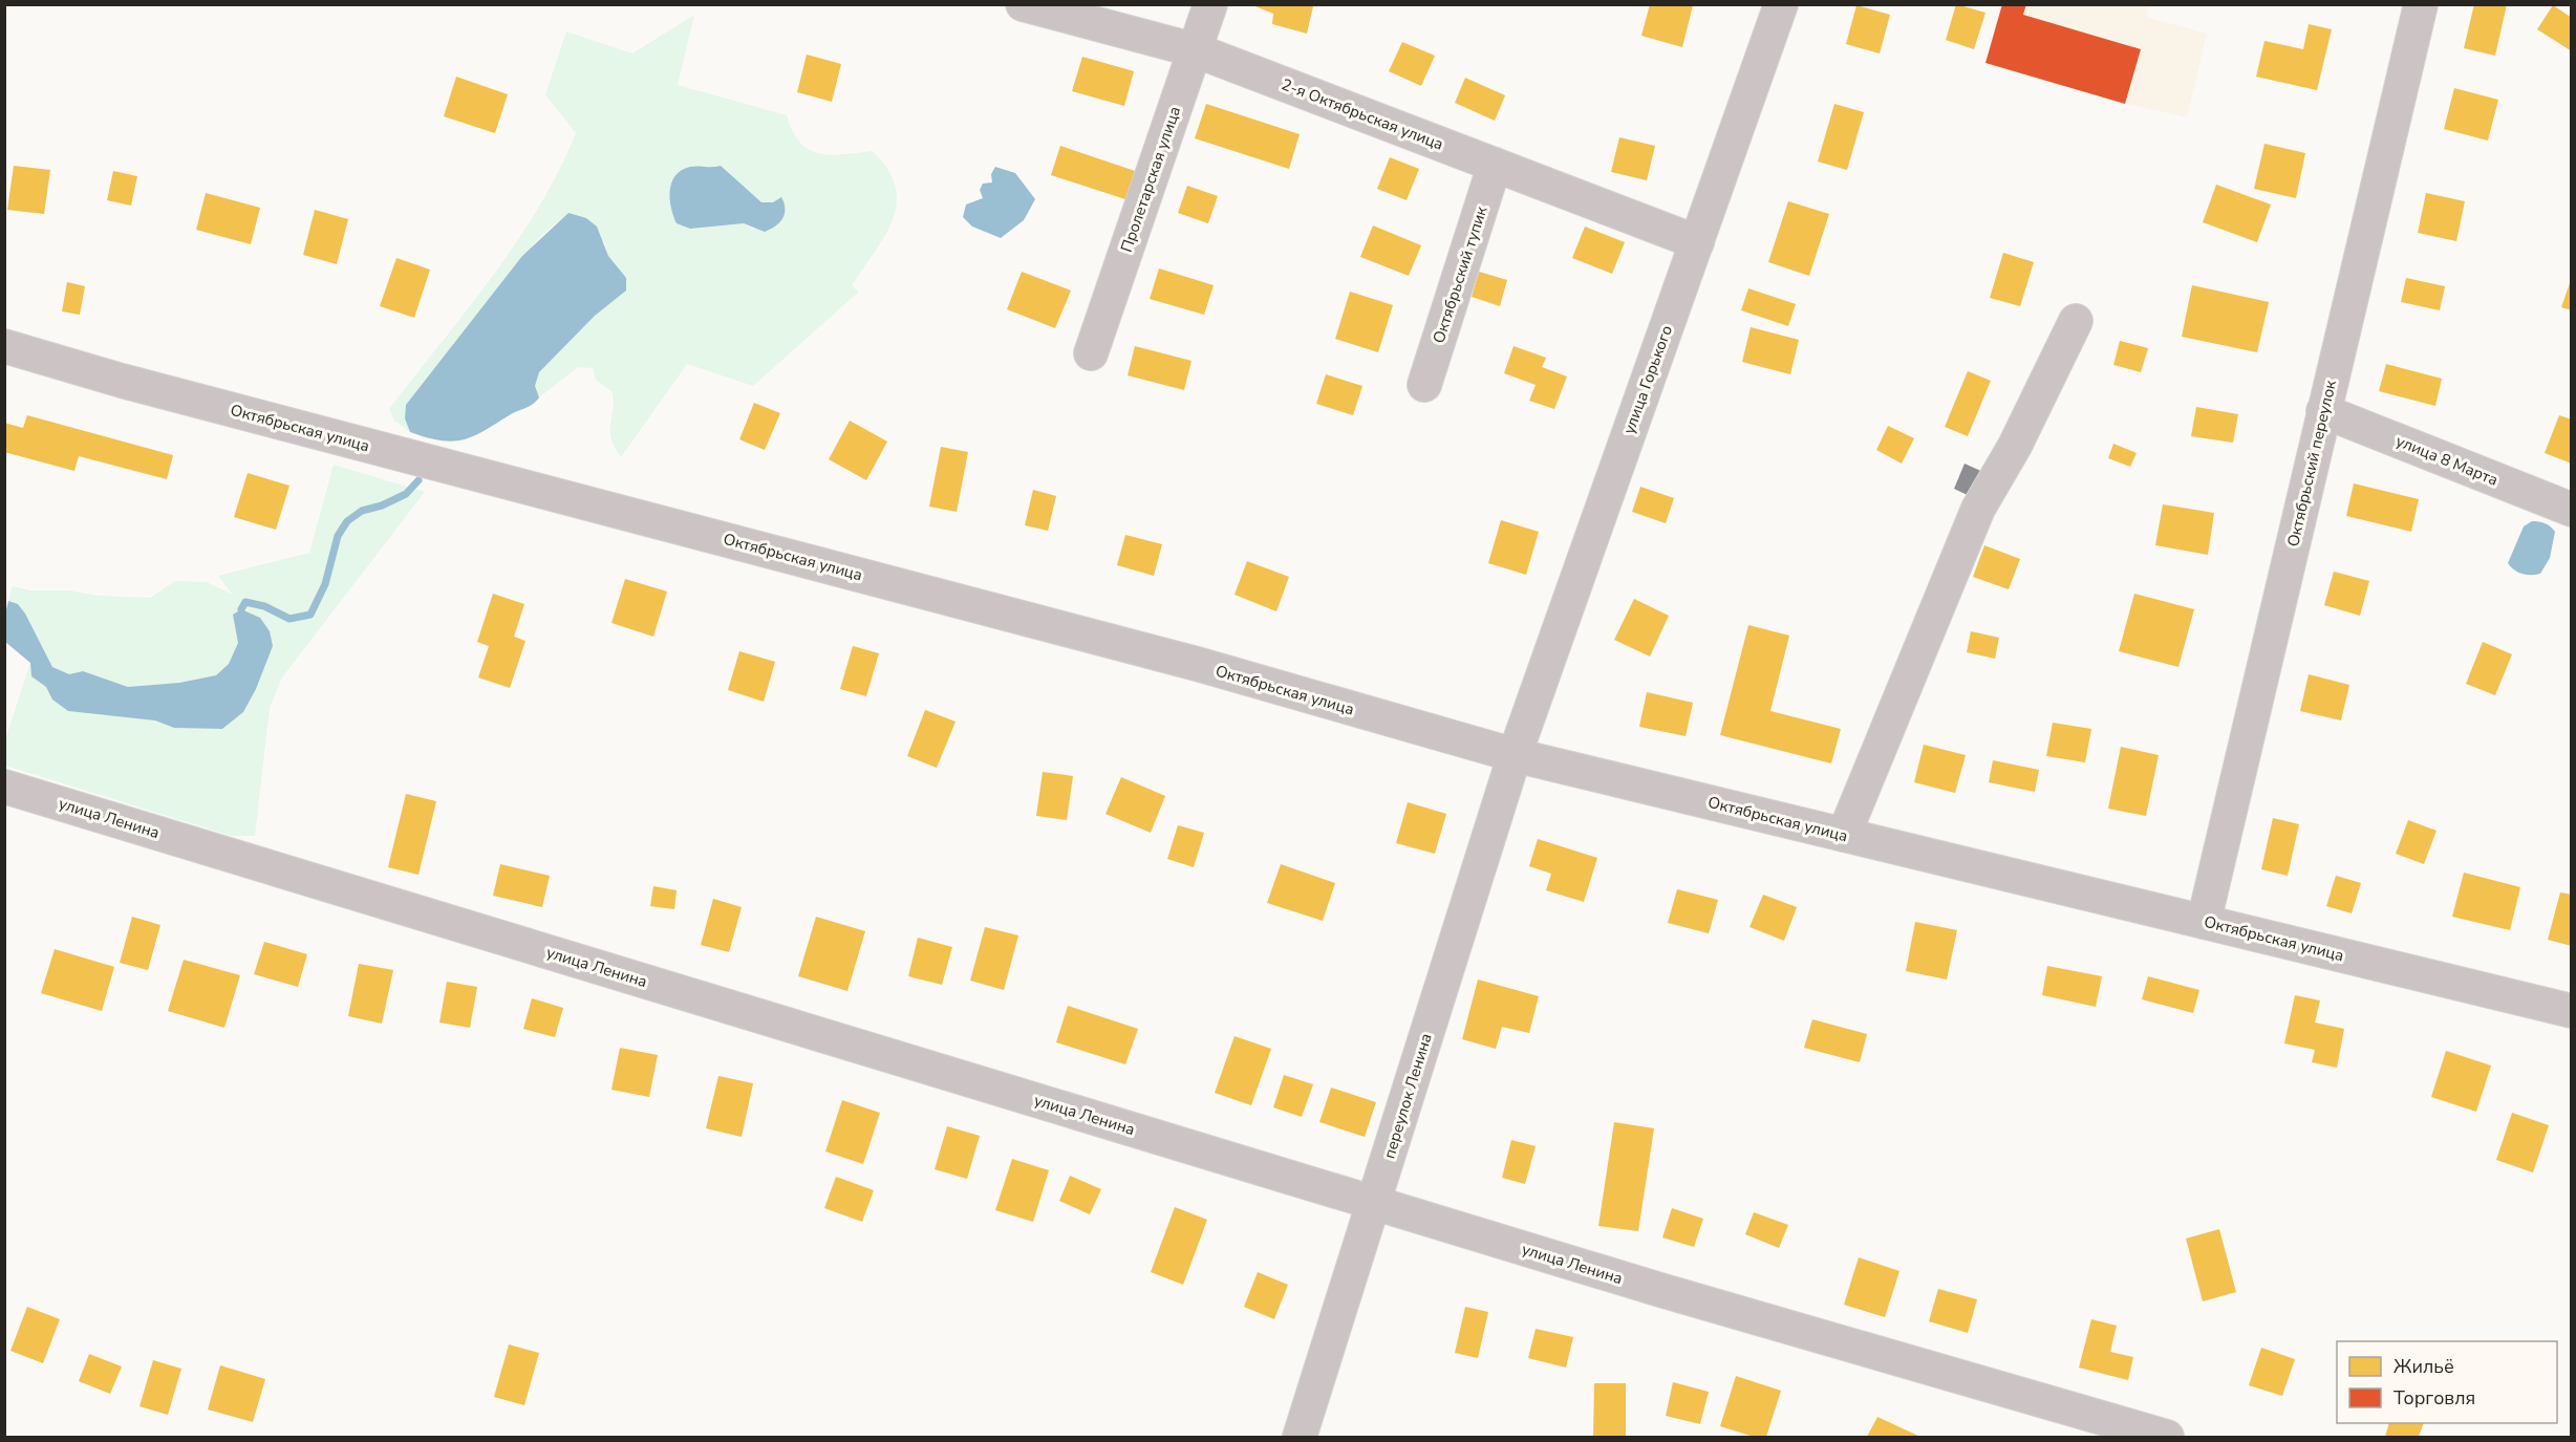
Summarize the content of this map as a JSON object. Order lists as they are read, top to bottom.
{
  "streets": {
    "street": [
      "2-я Октябрьская улица",
      "Пролетарская улица",
      "Октябрьский тупик",
      "улица Горького",
      "Октябрьская улица",
      "улица 8 Марта",
      "Октябрьский переулок",
      "улица Ленина",
      "переулок Ленина"
    ]
  },
  "crossings": [
    ["2-я Октябрьская улица", "Пролетарская улица"],
    ["2-я Октябрьская улица", "Октябрьский тупик"],
    ["2-я Октябрьская улица", "улица Горького"],
    ["улица Горького", "Октябрьская улица"],
    ["улица Горького", "переулок Ленина"],
    ["Октябрьская улица", "Октябрьский переулок"],
    ["Октябрьская улица", "переулок Ленина"],
    ["улица 8 Марта", "Октябрьский переулок"],
    ["улица Ленина", "переулок Ленина"]
  ],
  "legend": ["Жильё", "Торговля"]
}
